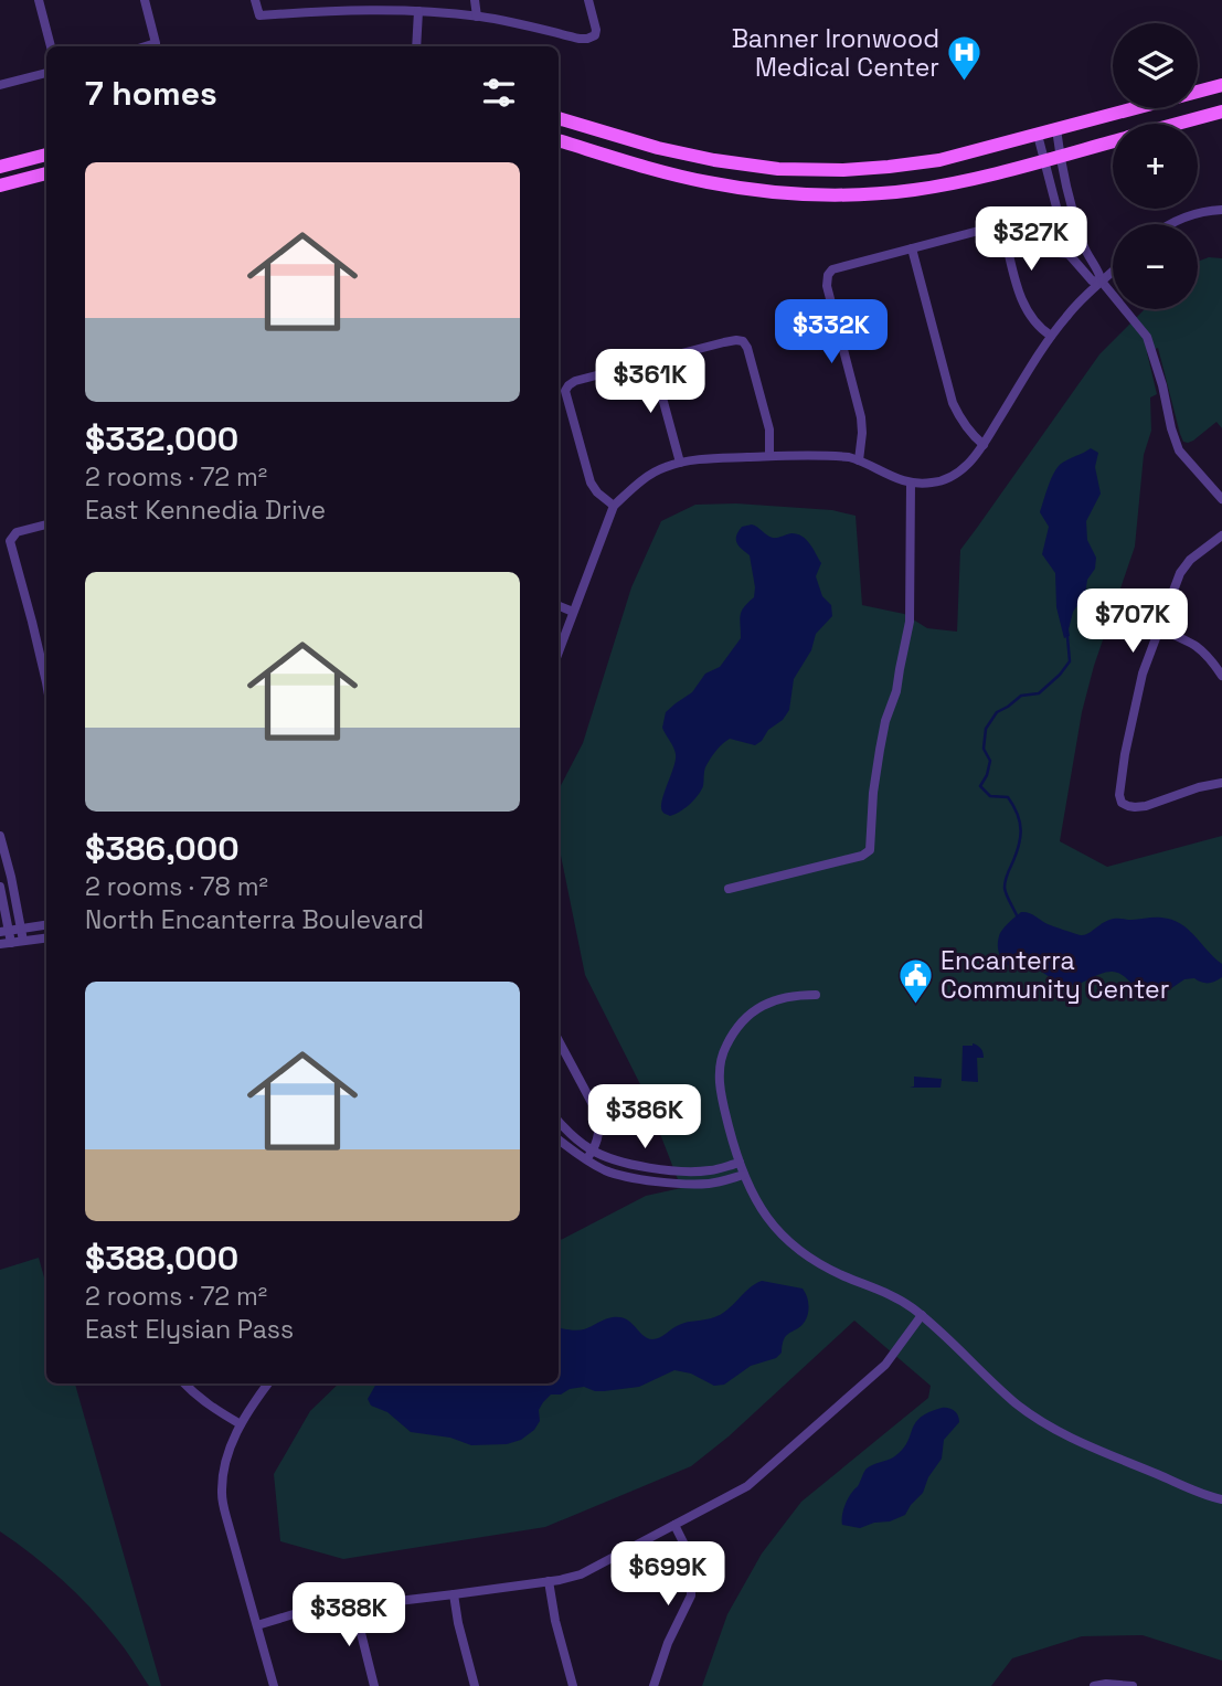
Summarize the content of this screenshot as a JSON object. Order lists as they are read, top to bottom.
{
  "places": {
    "hospital": ["Banner Ironwood Medical Center"],
    "public building": ["Encanterra Community Center"]
  },
  "page": {
    "map_buttons": ["+", "−"],
    "heading": "7 homes",
    "list": [
      {
        "name": "$332,000",
        "note": "2 rooms · 72 m² · East Kennedia Drive"
      },
      {
        "name": "$386,000",
        "note": "2 rooms · 78 m² · North Encanterra Boulevard"
      },
      {
        "name": "$388,000",
        "note": "2 rooms · 72 m² · East Elysian Pass"
      }
    ],
    "price": [
      "$327K",
      "$332K",
      "$361K",
      "$707K",
      "$386K",
      "$699K",
      "$388K"
    ]
  }
}
